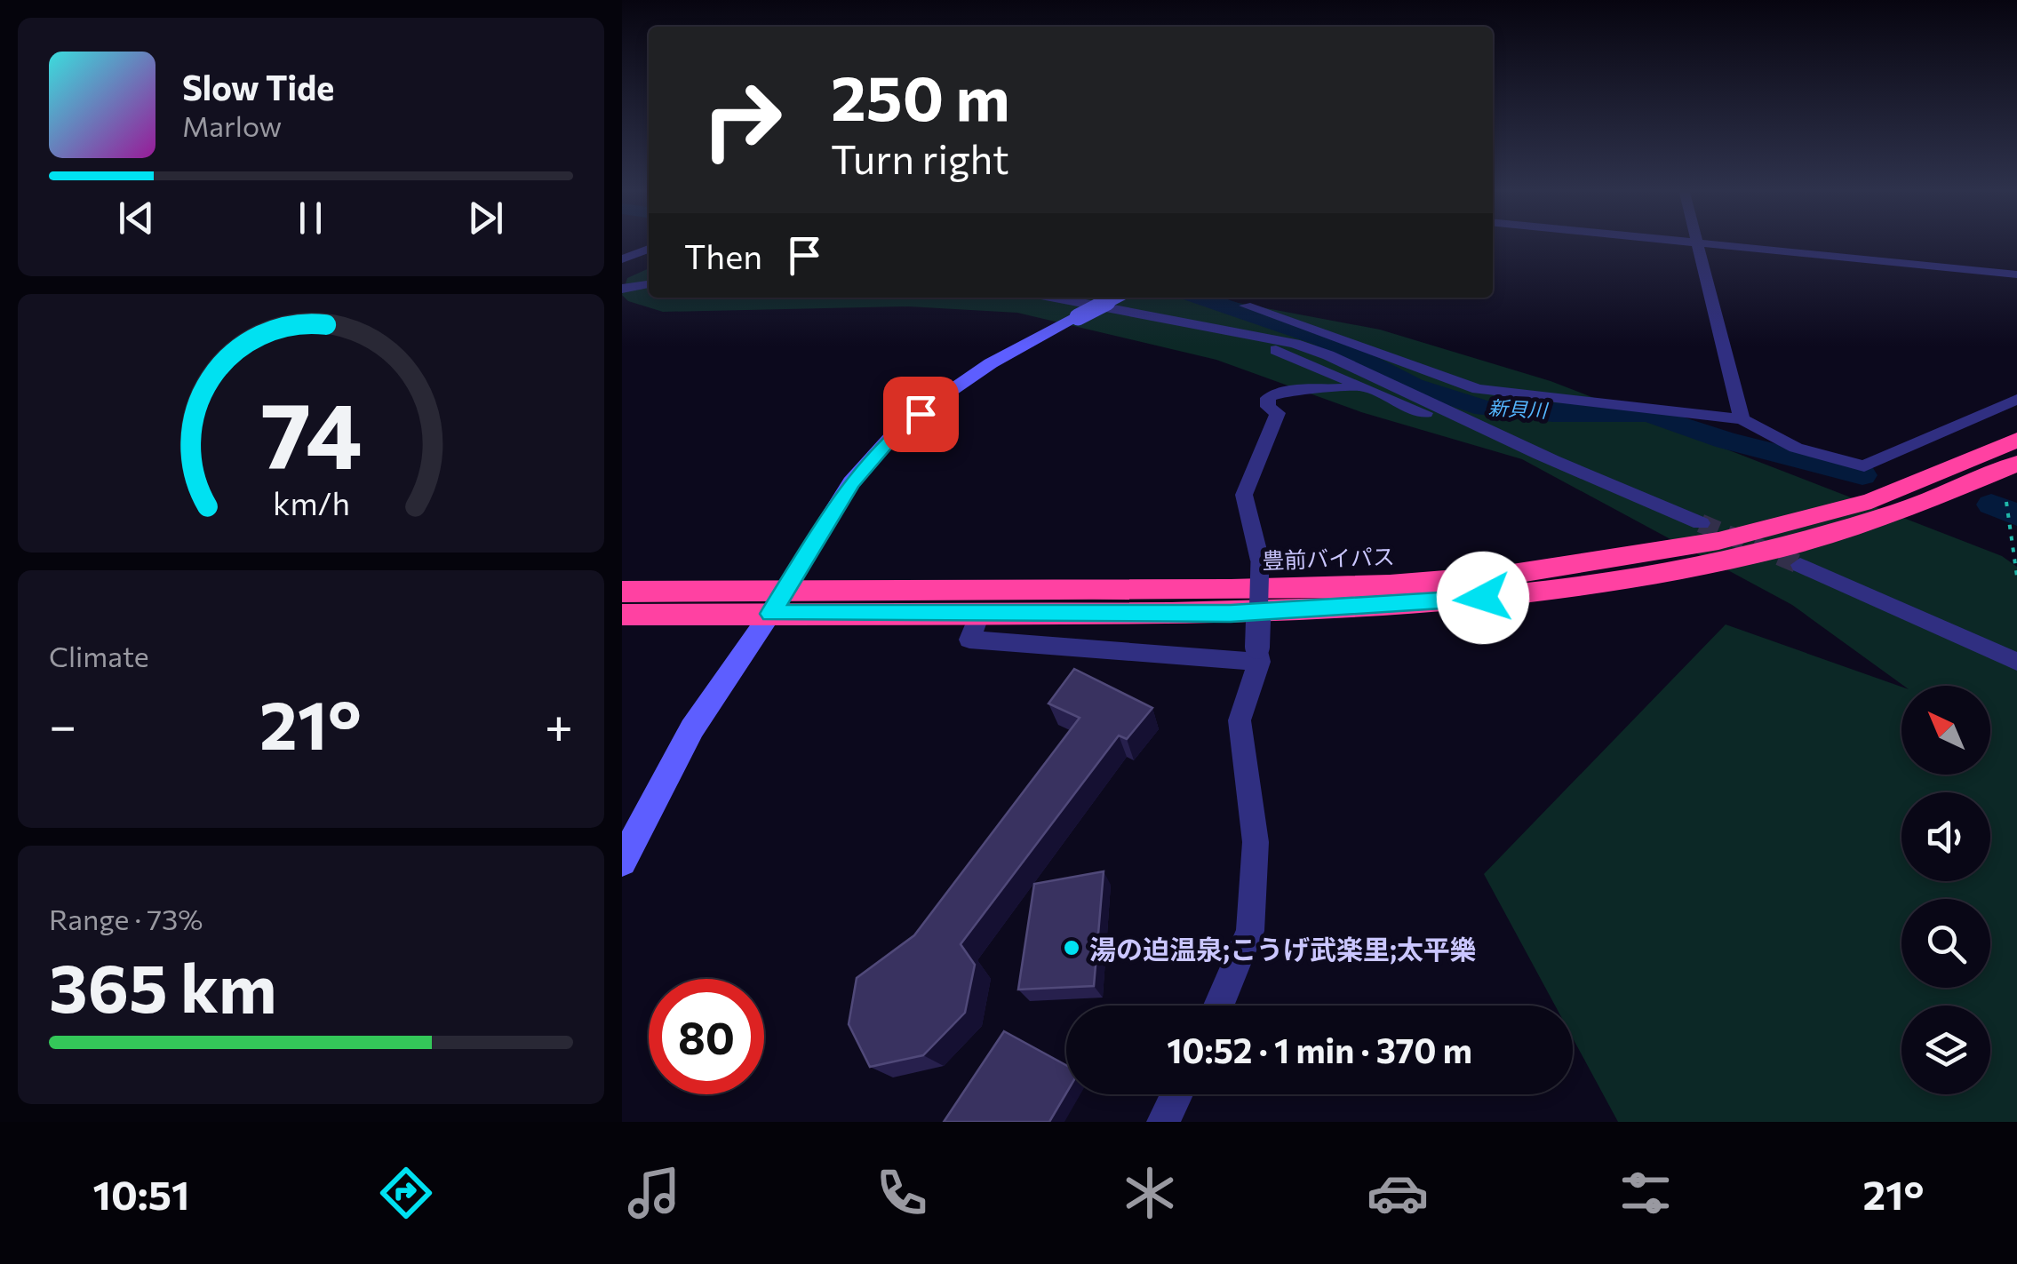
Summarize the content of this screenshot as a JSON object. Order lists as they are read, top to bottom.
{
  "streets": {
    "highway": ["豊前バイパス"]
  },
  "water": ["新貝川"],
  "places": ["湯の迫温泉;こうげ武楽里;太平樂"],
  "north": "top left",
  "page": {
    "turn": ["250 m", "Turn right"],
    "song": ["Slow Tide", "Marlow"],
    "then": "Then",
    "tile": [
      "Climate",
      ["Range · 73%", "365 km"]
    ],
    "heat": ["−", "21°", "+"],
    "limit": "80",
    "trip": "10:52 · 1 min · 370 m",
    "tabs": ["10:51", "21°"],
    "gauge": ["74", "km/h"]
  }
}
